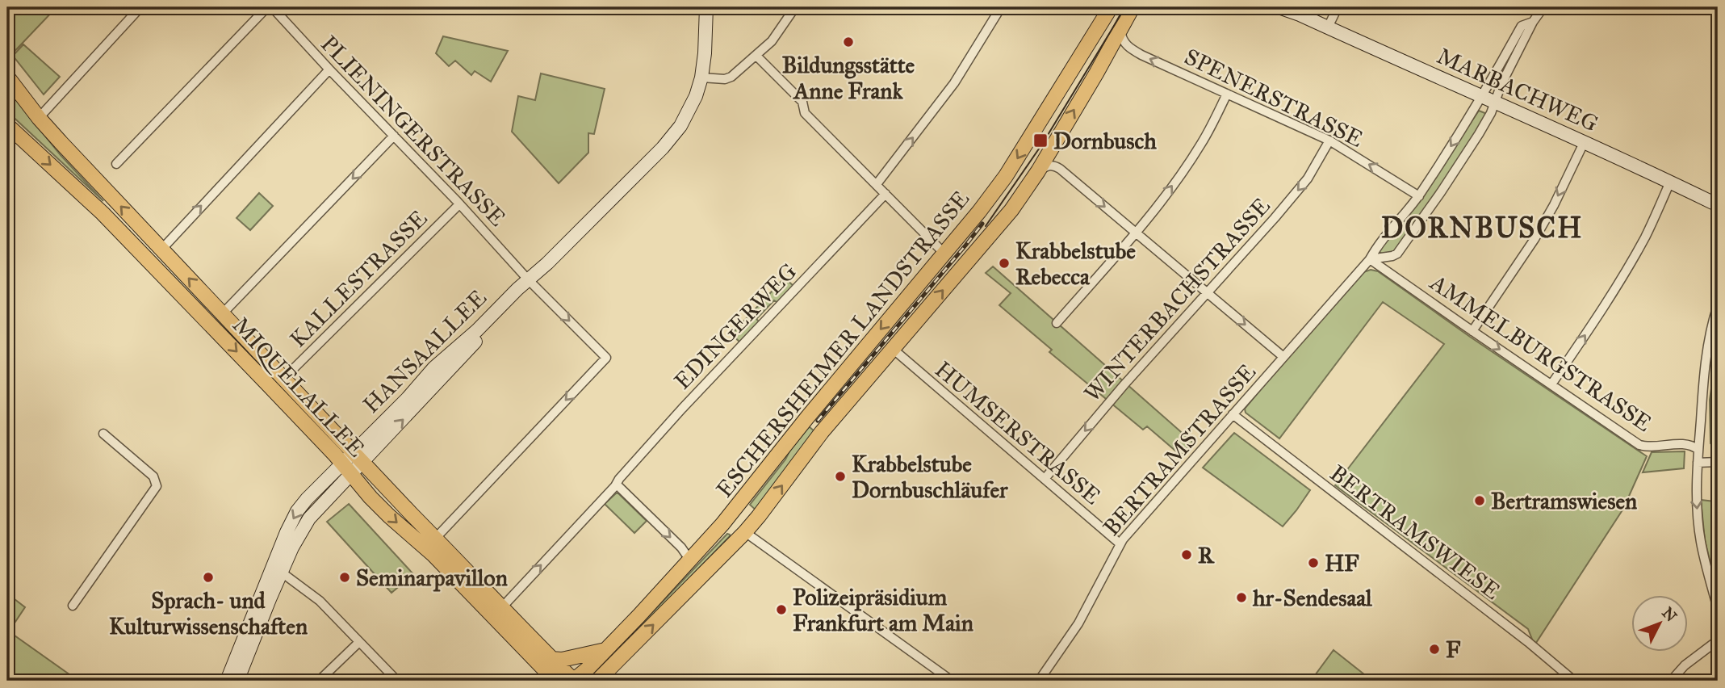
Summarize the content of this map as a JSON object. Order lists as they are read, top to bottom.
{
  "streets": {
    "main road": [
      "MARBACHWEG",
      "ESCHERSHEIMER LANDSTRASSE",
      "HANSAALLEE",
      "MIQUELALLEE"
    ],
    "street": [
      "SPENERSTRASSE",
      "PLIENINGERSTRASSE",
      "KALLESTRASSE",
      "WINTERBACHSTRASSE",
      "EDINGERWEG",
      "AMMELBURGSTRASSE",
      "HUMSERSTRASSE",
      "BERTRAMSTRASSE",
      "BERTRAMSWIESE"
    ]
  },
  "crossings": [
    ["MARBACHWEG", "BERTRAMSTRASSE"],
    ["SPENERSTRASSE", "WINTERBACHSTRASSE"],
    ["SPENERSTRASSE", "ESCHERSHEIMER LANDSTRASSE"],
    ["SPENERSTRASSE", "BERTRAMSTRASSE"],
    ["PLIENINGERSTRASSE", "KALLESTRASSE"],
    ["PLIENINGERSTRASSE", "HANSAALLEE"],
    ["PLIENINGERSTRASSE", "MIQUELALLEE"],
    ["KALLESTRASSE", "MIQUELALLEE"],
    ["WINTERBACHSTRASSE", "HUMSERSTRASSE"],
    ["EDINGERWEG", "MIQUELALLEE"],
    ["ESCHERSHEIMER LANDSTRASSE", "MIQUELALLEE"],
    ["ESCHERSHEIMER LANDSTRASSE", "HUMSERSTRASSE"],
    ["HANSAALLEE", "MIQUELALLEE"],
    ["AMMELBURGSTRASSE", "BERTRAMSTRASSE"],
    ["HUMSERSTRASSE", "BERTRAMSTRASSE"],
    ["BERTRAMSTRASSE", "BERTRAMSWIESE"]
  ],
  "one_way": ["SPENERSTRASSE", "WINTERBACHSTRASSE"],
  "districts": ["DORNBUSCH"],
  "places": {
    "other": [
      "Bildungsstätte Anne Frank",
      "Krabbelstube Rebecca",
      "Krabbelstube Dornbuschläufer",
      "Bertramswiesen",
      "R",
      "HF",
      "Sprach- und Kulturwissenschaften",
      "Seminarpavillon",
      "hr-Sendesaal",
      "Polizeipräsidium Frankfurt am Main",
      "F"
    ],
    "transit": ["Dornbusch"]
  },
  "north": "top right"
}
